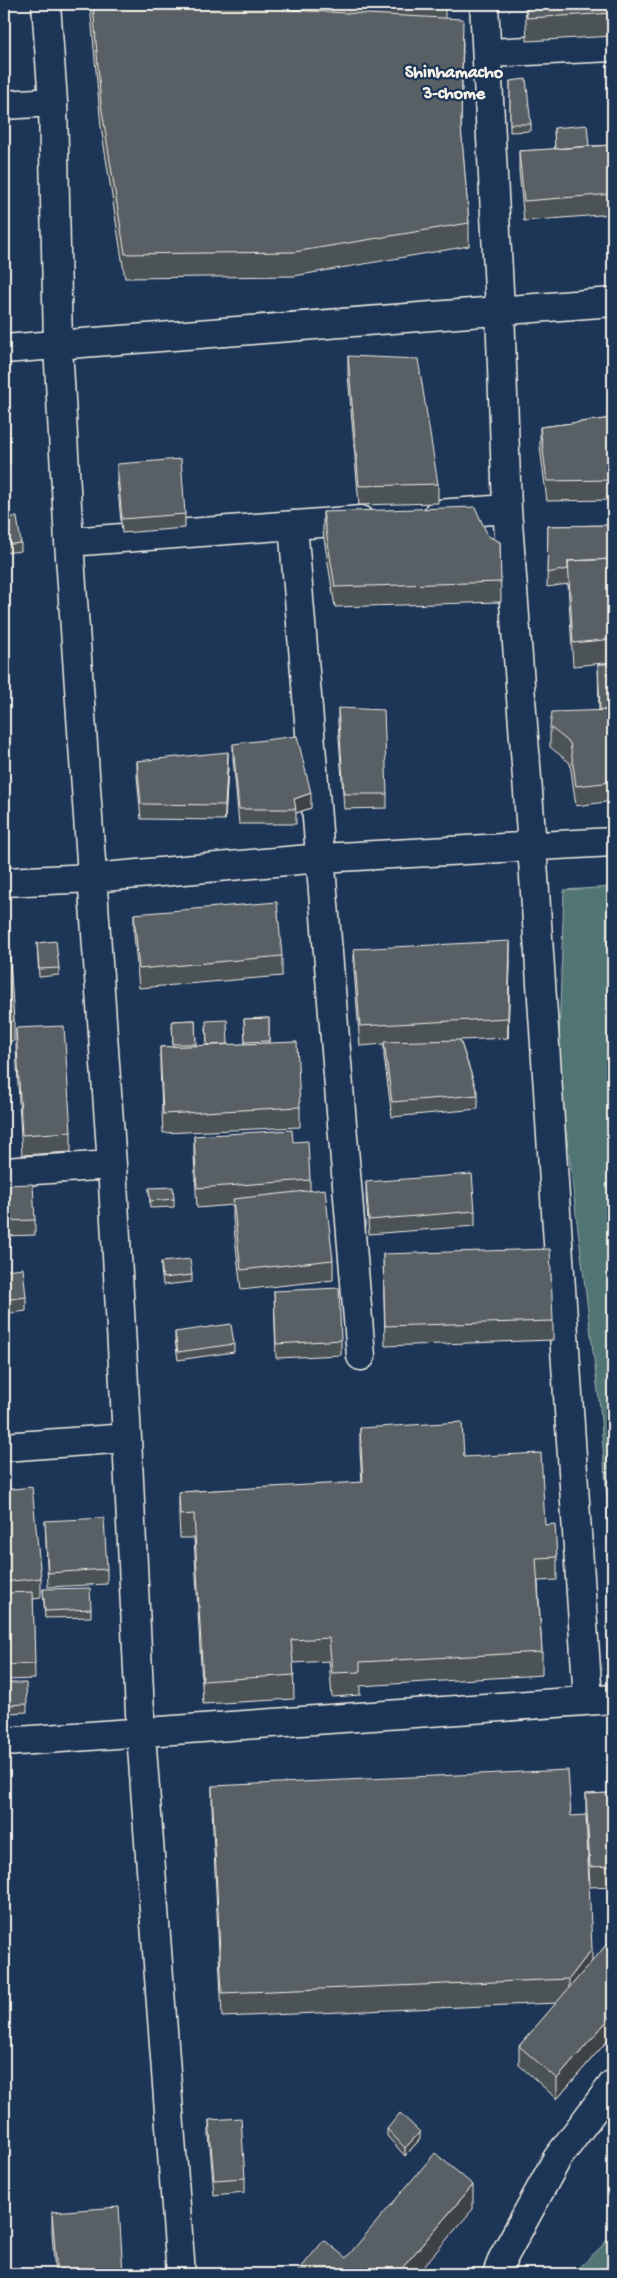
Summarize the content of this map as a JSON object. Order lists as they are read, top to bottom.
{
  "districts": ["Shinhamacho 3-chome"]
}
